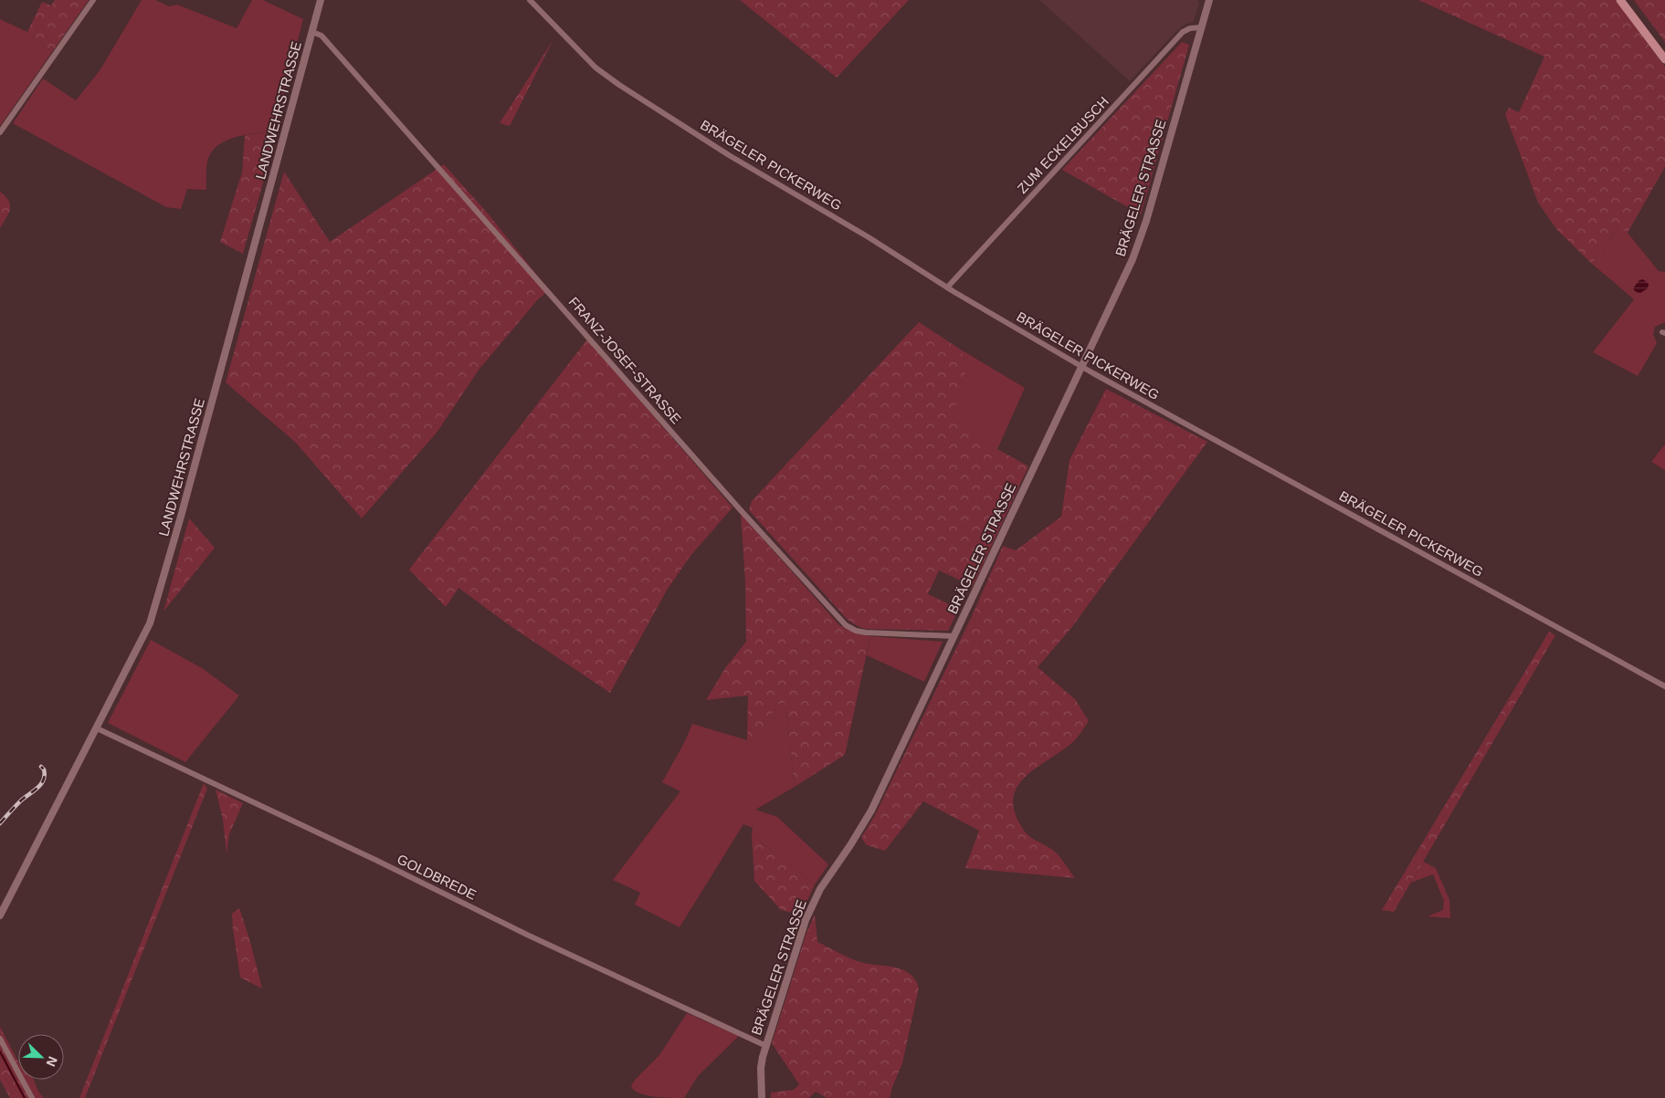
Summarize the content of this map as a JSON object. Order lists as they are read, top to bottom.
{
  "streets": {
    "street": [
      "LANDWEHRSTRASSE",
      "ZUM ECKELBUSCH",
      "BRÄGELER PICKERWEG",
      "BRÄGELER STRASSE",
      "FRANZ-JOSEF-STRASSE",
      "GOLDBREDE"
    ]
  },
  "crossings": [
    ["LANDWEHRSTRASSE", "FRANZ-JOSEF-STRASSE"],
    ["LANDWEHRSTRASSE", "GOLDBREDE"],
    ["ZUM ECKELBUSCH", "BRÄGELER PICKERWEG"],
    ["ZUM ECKELBUSCH", "BRÄGELER STRASSE"],
    ["BRÄGELER PICKERWEG", "BRÄGELER STRASSE"],
    ["BRÄGELER STRASSE", "FRANZ-JOSEF-STRASSE"],
    ["BRÄGELER STRASSE", "GOLDBREDE"]
  ],
  "north": "bottom right"
}
